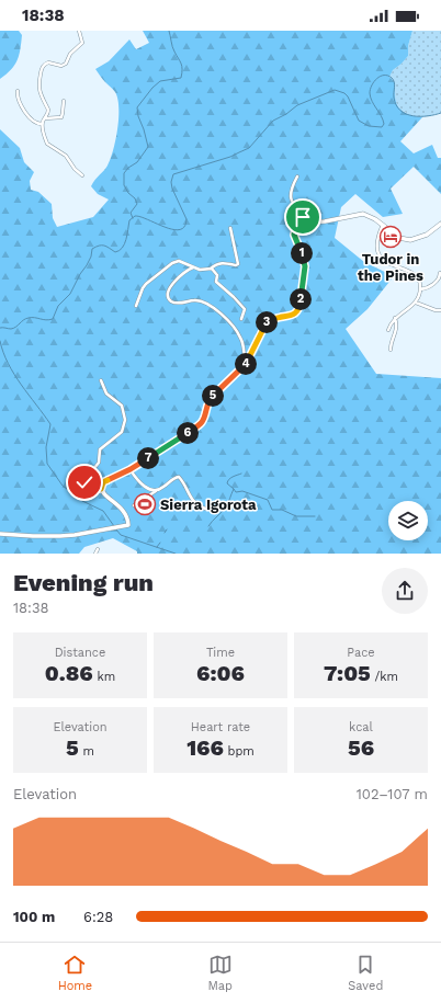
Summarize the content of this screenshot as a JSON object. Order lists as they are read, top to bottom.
{
  "places": {
    "hotel": ["Tudor in the Pines"],
    "sports": ["Sierra Igorota"]
  },
  "page": {
    "status": "18:38",
    "pins": [
      "1",
      "2",
      "3",
      "4",
      "5",
      "6",
      "7"
    ],
    "heading": ["Evening run", "18:38"],
    "stats": [
      ["Distance", "0.86 km"],
      ["Time", "6:06"],
      ["Pace", "7:05 /km"],
      ["Elevation", "5 m"],
      ["Heart rate", "166 bpm"],
      ["kcal", "56"]
    ],
    "chart": ["Elevation", "102–107 m"],
    "list": [
      {
        "name": "100 m",
        "note": "6:28"
      }
    ],
    "tabs": ["Home", "Map", "Saved"]
  }
}
